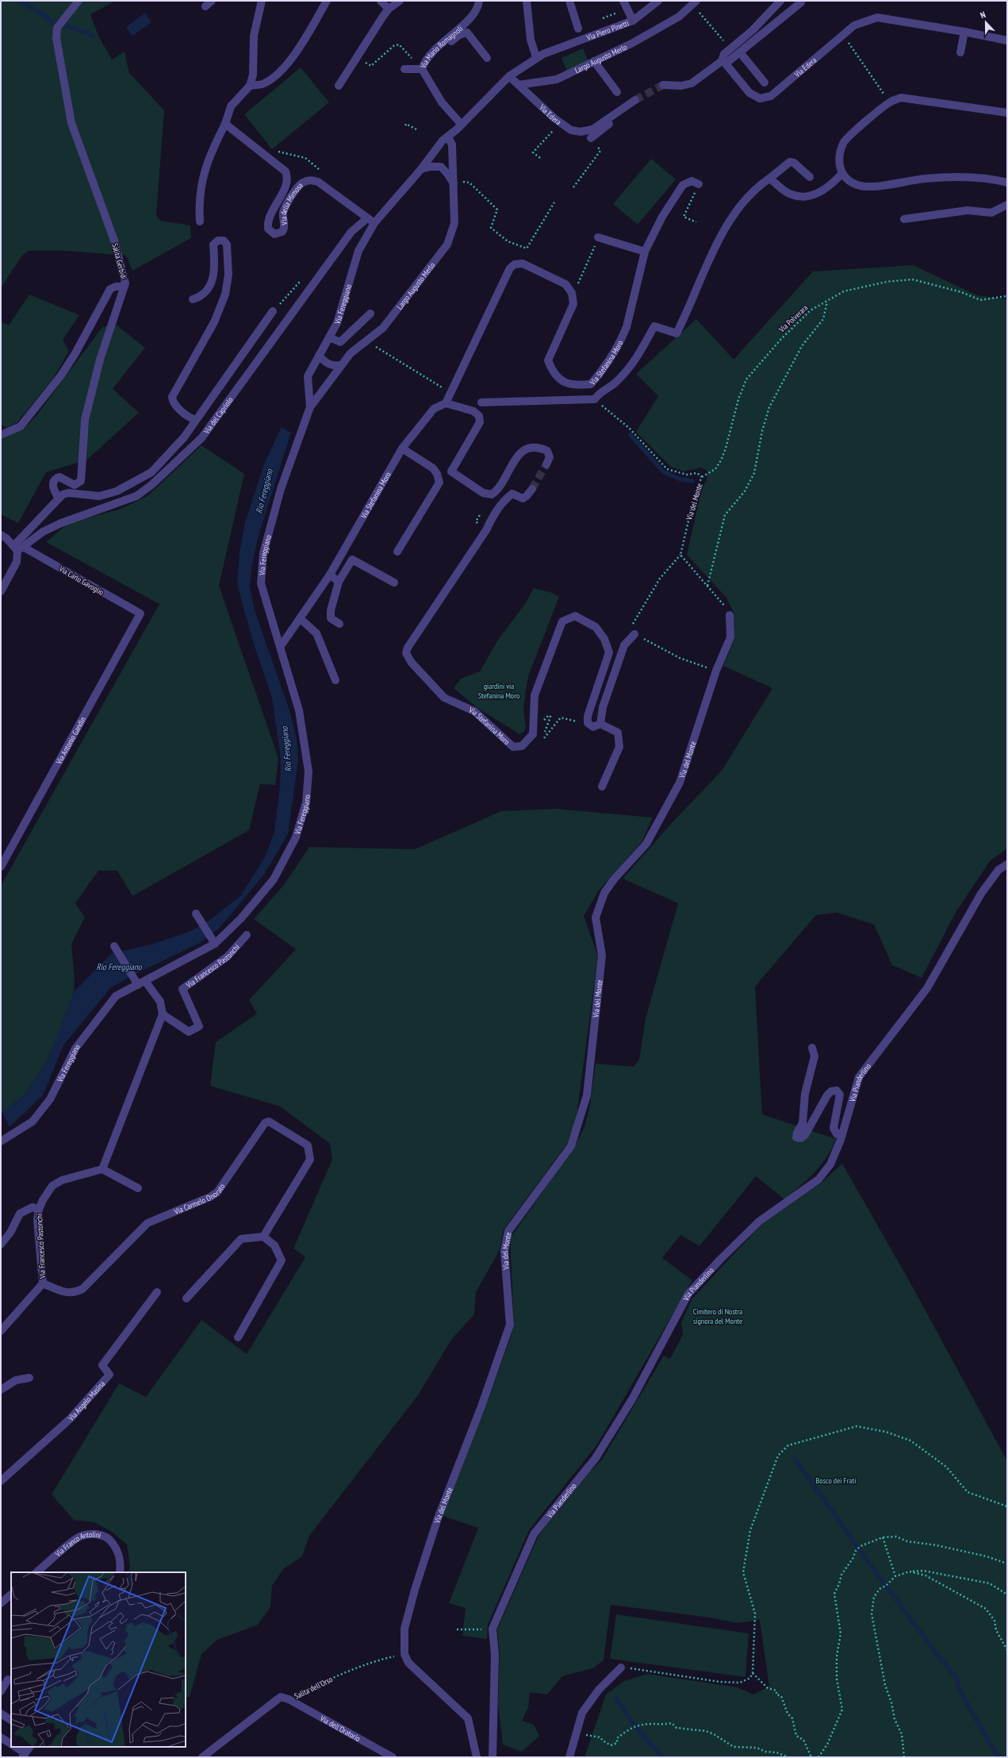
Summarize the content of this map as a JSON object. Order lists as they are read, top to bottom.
{
  "streets": {
    "street": [
      "Via Piero Pinetti",
      "Via Mario Romagnoli",
      "Largo Augusto Merlo",
      "Via Edera",
      "Via della Mimosa",
      "Salita Gerbidi",
      "Via Fereggiano",
      "Via Stefanina Moro",
      "Via del Capriolo",
      "Via del Monte",
      "Via Carlo Gavoglio",
      "Via Antonio Gandin",
      "Via Francesco Pastonchi",
      "Via Pianderlino",
      "Via Carmelo Onorato",
      "Via Angelo Masina",
      "Via Franco Antolini",
      "Salita dell'Orso",
      "Via dell'Oratorio"
    ],
    "path": ["Via Polverara"]
  },
  "crossings": [
    ["Largo Augusto Merlo", "Via Edera"],
    ["Largo Augusto Merlo", "Via Fereggiano"],
    ["Via della Mimosa", "Via Fereggiano"],
    ["Via della Mimosa", "Via del Capriolo"],
    ["Salita Gerbidi", "Via del Capriolo"],
    ["Via Fereggiano", "Via Stefanina Moro"],
    ["Via Fereggiano", "Via del Capriolo"],
    ["Via Polverara", "Via del Monte"],
    ["Via del Capriolo", "Via Carlo Gavoglio"],
    ["Via del Monte", "Salita dell'Orso"],
    ["Via Carlo Gavoglio", "Via Antonio Gandin"],
    ["Via Francesco Pastonchi", "Via Carmelo Onorato"],
    ["Salita dell'Orso", "Via dell'Oratorio"]
  ],
  "water": ["Rio Fereggiano"],
  "parks": ["giardini via Stefanina Moro", "Cimitero di Nostra signora del Monte", "Bosco dei Frati"],
  "north": "top"
}
